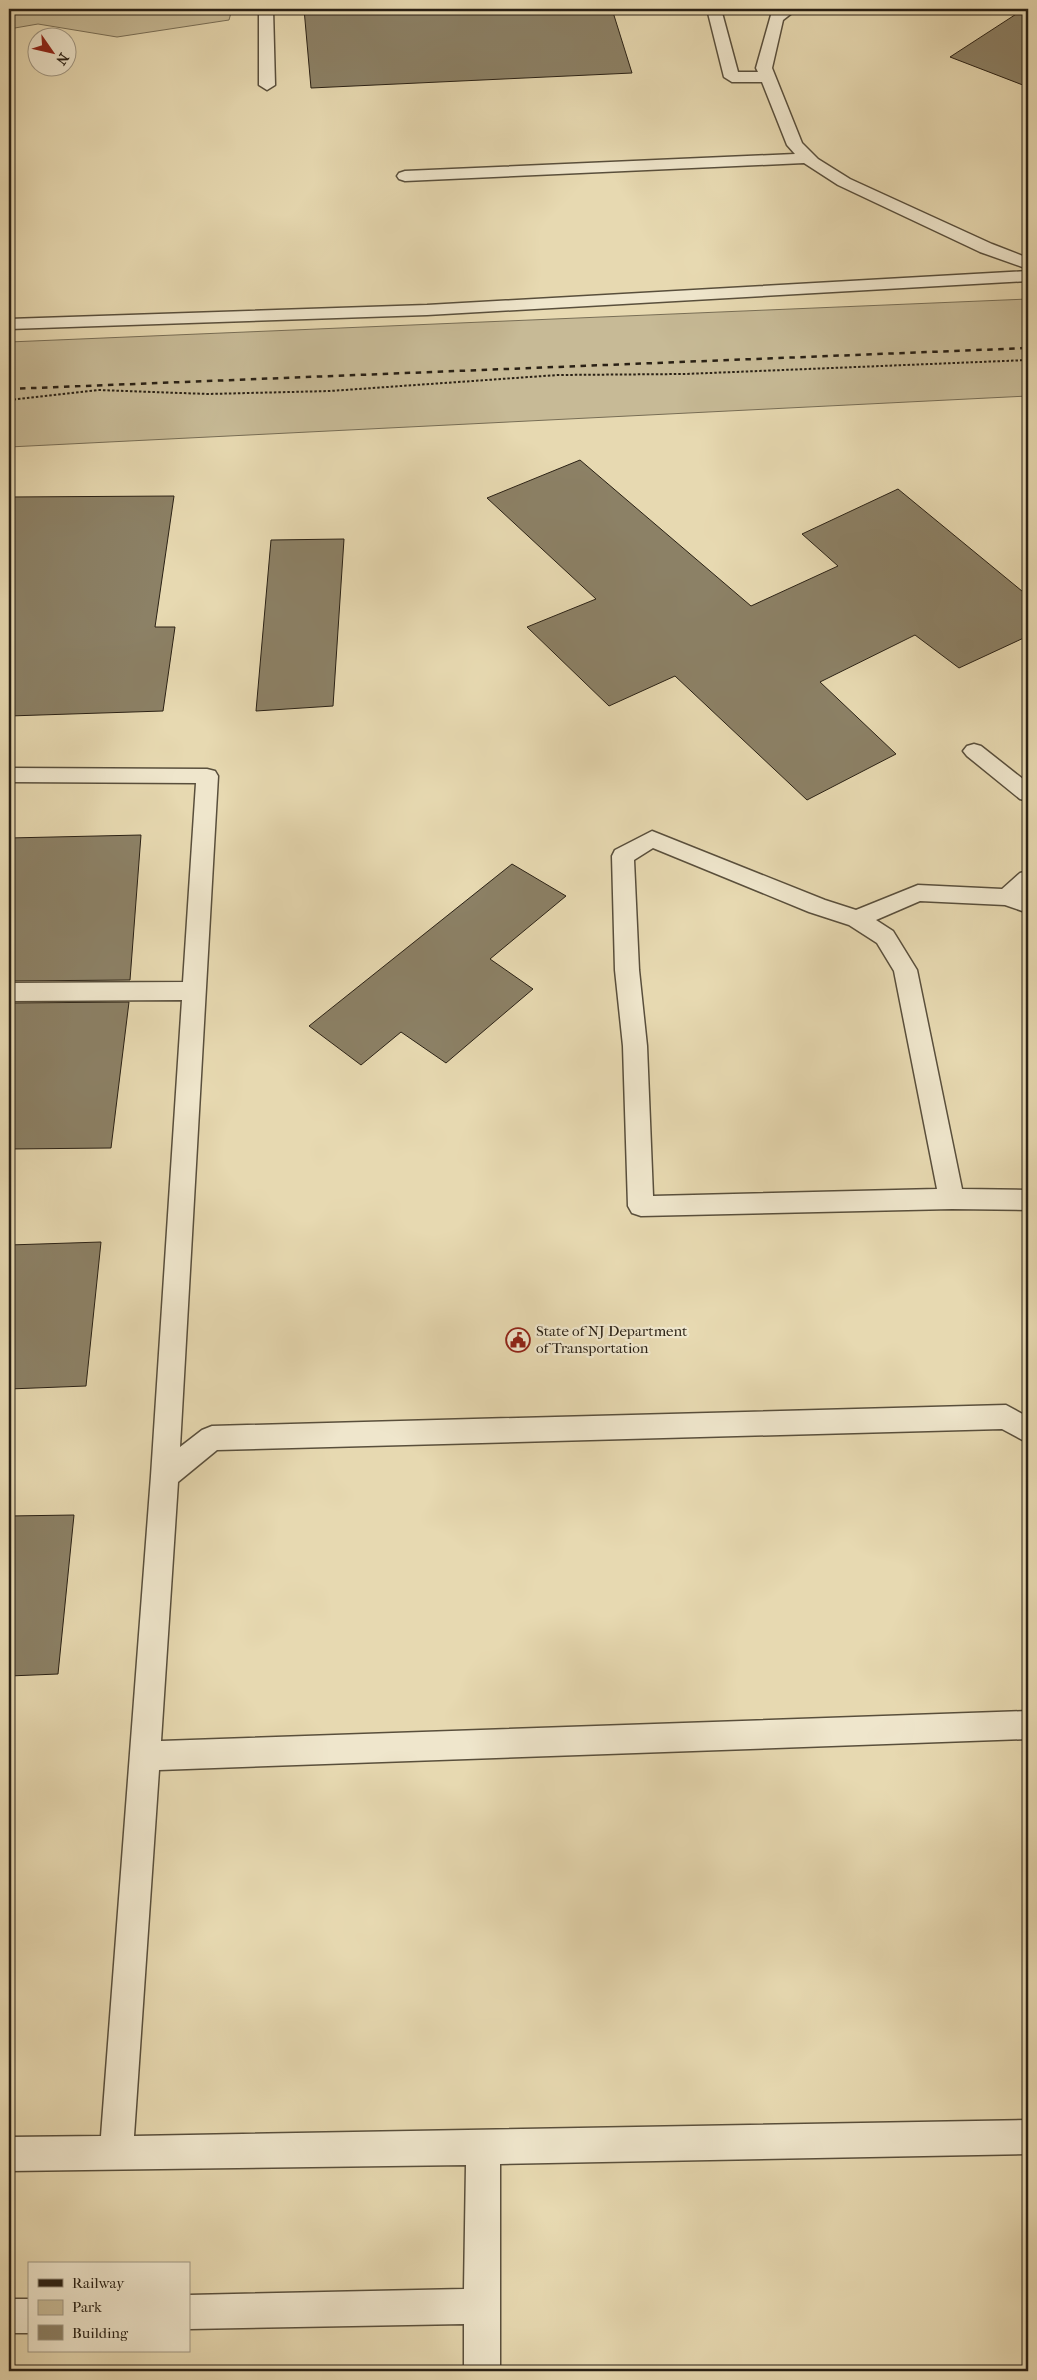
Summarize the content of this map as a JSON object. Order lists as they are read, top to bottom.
{
  "places": {
    "public building": ["State of NJ Department of Transportation"]
  },
  "legend": ["Railway", "Park", "Building"],
  "north": "bottom right"
}
